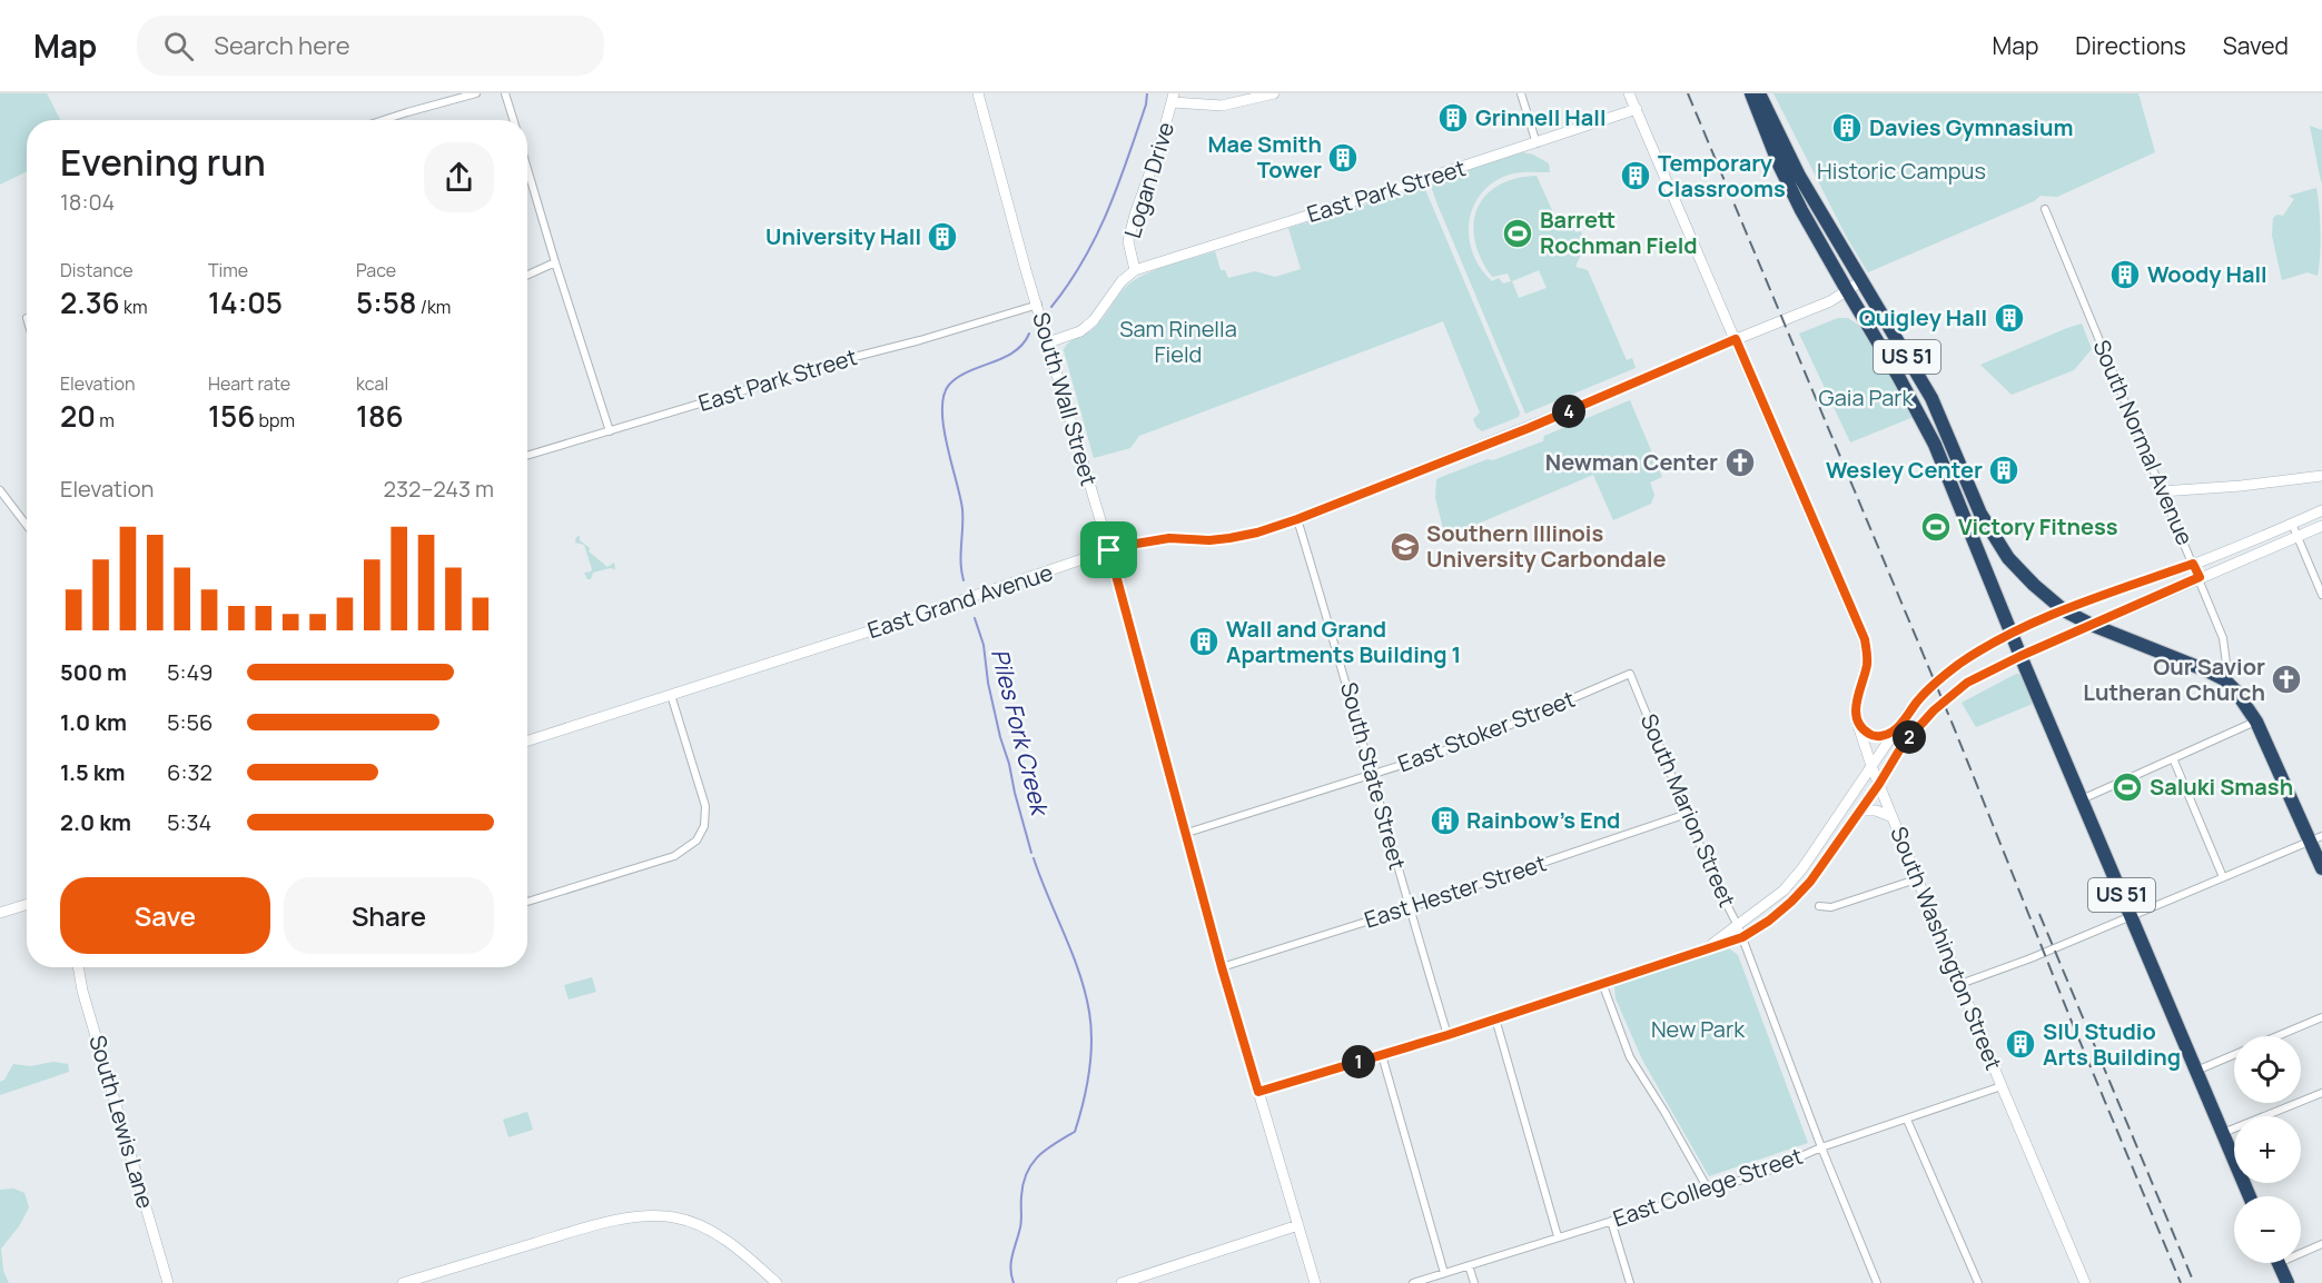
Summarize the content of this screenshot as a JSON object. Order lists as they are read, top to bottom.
{
  "streets": {
    "highway": ["US 51"],
    "street": [
      "Logan Drive",
      "East Park Street",
      "South Wall Street",
      "South Normal Avenue",
      "East Grand Avenue",
      "East Stoker Street",
      "South State Street",
      "South Marion Street",
      "East Hester Street",
      "South Washington Street",
      "South Lewis Lane",
      "East College Street"
    ]
  },
  "crossings": [
    ["Logan Drive", "East Park Street"],
    ["Logan Drive", "South Wall Street"],
    ["East Park Street", "South Wall Street"],
    ["East Park Street", "South Washington Street"],
    ["US 51", "South Normal Avenue"],
    ["US 51", "East Grand Avenue"],
    ["South Wall Street", "East Grand Avenue"],
    ["South Wall Street", "East Stoker Street"],
    ["South Wall Street", "East Hester Street"],
    ["East Grand Avenue", "South State Street"],
    ["East Grand Avenue", "South Washington Street"],
    ["East Stoker Street", "South State Street"],
    ["East Stoker Street", "South Marion Street"],
    ["South State Street", "East Hester Street"],
    ["South Marion Street", "East Hester Street"],
    ["South Marion Street", "East College Street"],
    ["South Washington Street", "East College Street"]
  ],
  "water": ["Piles Fork Creek"],
  "parks": [
    "Historic Campus",
    "Sam Rinella Field",
    "Gaia Park",
    "New Park"
  ],
  "places": {
    "building": [
      "Grinnell Hall",
      "Davies Gymnasium",
      "Mae Smith Tower",
      "Temporary Classrooms",
      "University Hall",
      "Woody Hall",
      "Quigley Hall",
      "Wesley Center",
      "Wall and Grand Apartments Building 1",
      "Rainbow's End",
      "SIU Studio Arts Building"
    ],
    "sports": ["Barrett Rochman Field", "Victory Fitness", "Saluki Smash"],
    "church": ["Newman Center", "Our Savior Lutheran Church"],
    "school or university": ["Southern Illinois University Carbondale"]
  },
  "page": {
    "header": "Map",
    "search": "Search here",
    "nav": ["Map", "Directions", "Saved"],
    "heading": ["Evening run", "18:04"],
    "stats": [
      ["Distance", "2.36 km"],
      ["Time", "14:05"],
      ["Pace", "5:58 /km"],
      ["Elevation", "20 m"],
      ["Heart rate", "156 bpm"],
      ["kcal", "186"]
    ],
    "pins": ["4", "2", "1"],
    "chart": ["Elevation", "232–243 m"],
    "list": [
      {
        "name": "500 m",
        "note": "5:49"
      },
      {
        "name": "1.0 km",
        "note": "5:56"
      },
      {
        "name": "1.5 km",
        "note": "6:32"
      },
      {
        "name": "2.0 km",
        "note": "5:34"
      }
    ],
    "buttons": ["Save", "Share"],
    "map_buttons": ["+", "−"]
  }
}
